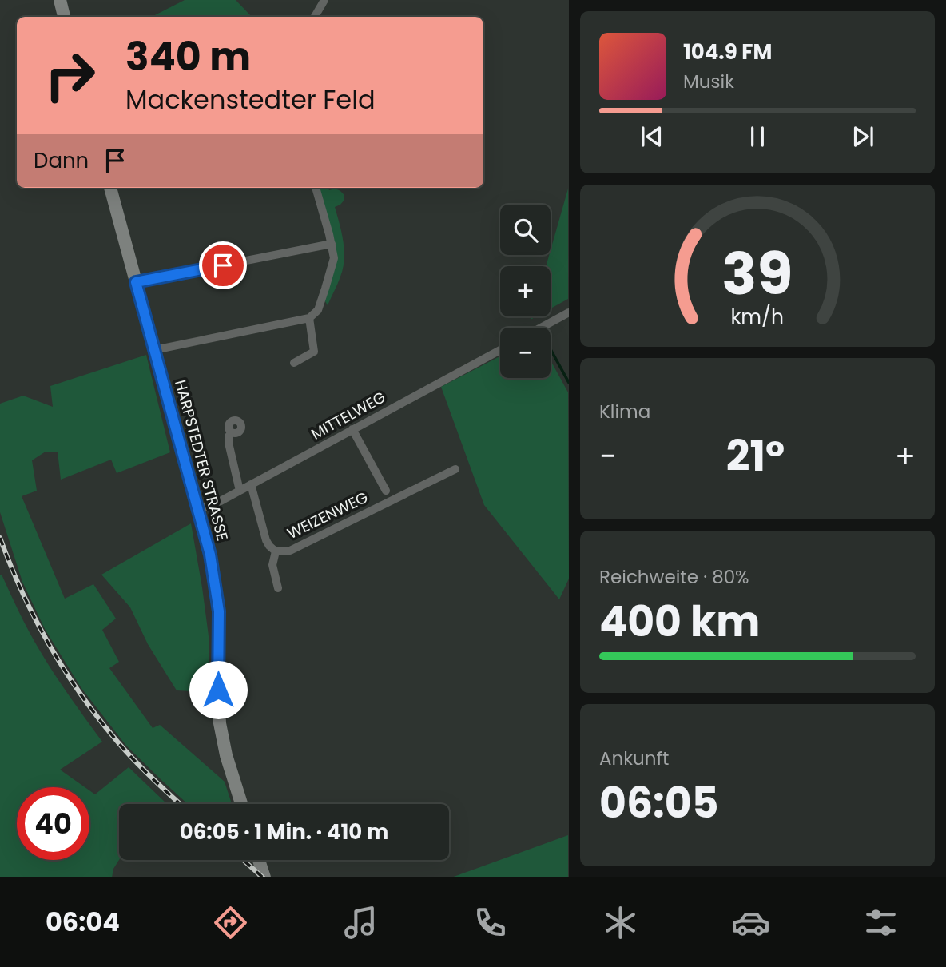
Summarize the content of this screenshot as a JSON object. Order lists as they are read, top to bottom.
{
  "streets": {
    "street": ["MITTELWEG", "HARPSTEDTER STRASSE", "WEIZENWEG"]
  },
  "crossings": [
    ["MITTELWEG", "HARPSTEDTER STRASSE"],
    ["MITTELWEG", "WEIZENWEG"]
  ],
  "page": {
    "turn": ["340 m", "Mackenstedter Feld"],
    "song": ["104.9 FM", "Musik"],
    "then": "Dann",
    "map_buttons": ["+", "−"],
    "tile": [
      "Klima",
      ["Reichweite · 80%", "400 km"],
      ["Ankunft", "06:05"]
    ],
    "heat": ["−", "21°", "+"],
    "limit": "40",
    "trip": "06:05 · 1 Min. · 410 m",
    "tabs": "06:04",
    "gauge": ["39", "km/h"]
  }
}
